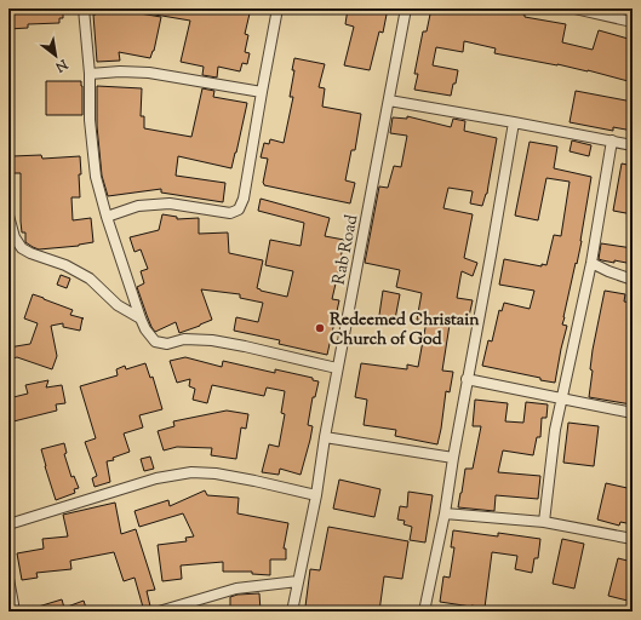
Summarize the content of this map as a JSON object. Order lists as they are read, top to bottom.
{
  "streets": {
    "street": ["Rab Road"]
  },
  "places": ["Redeemed Christain Church of God"],
  "north": "bottom right"
}
